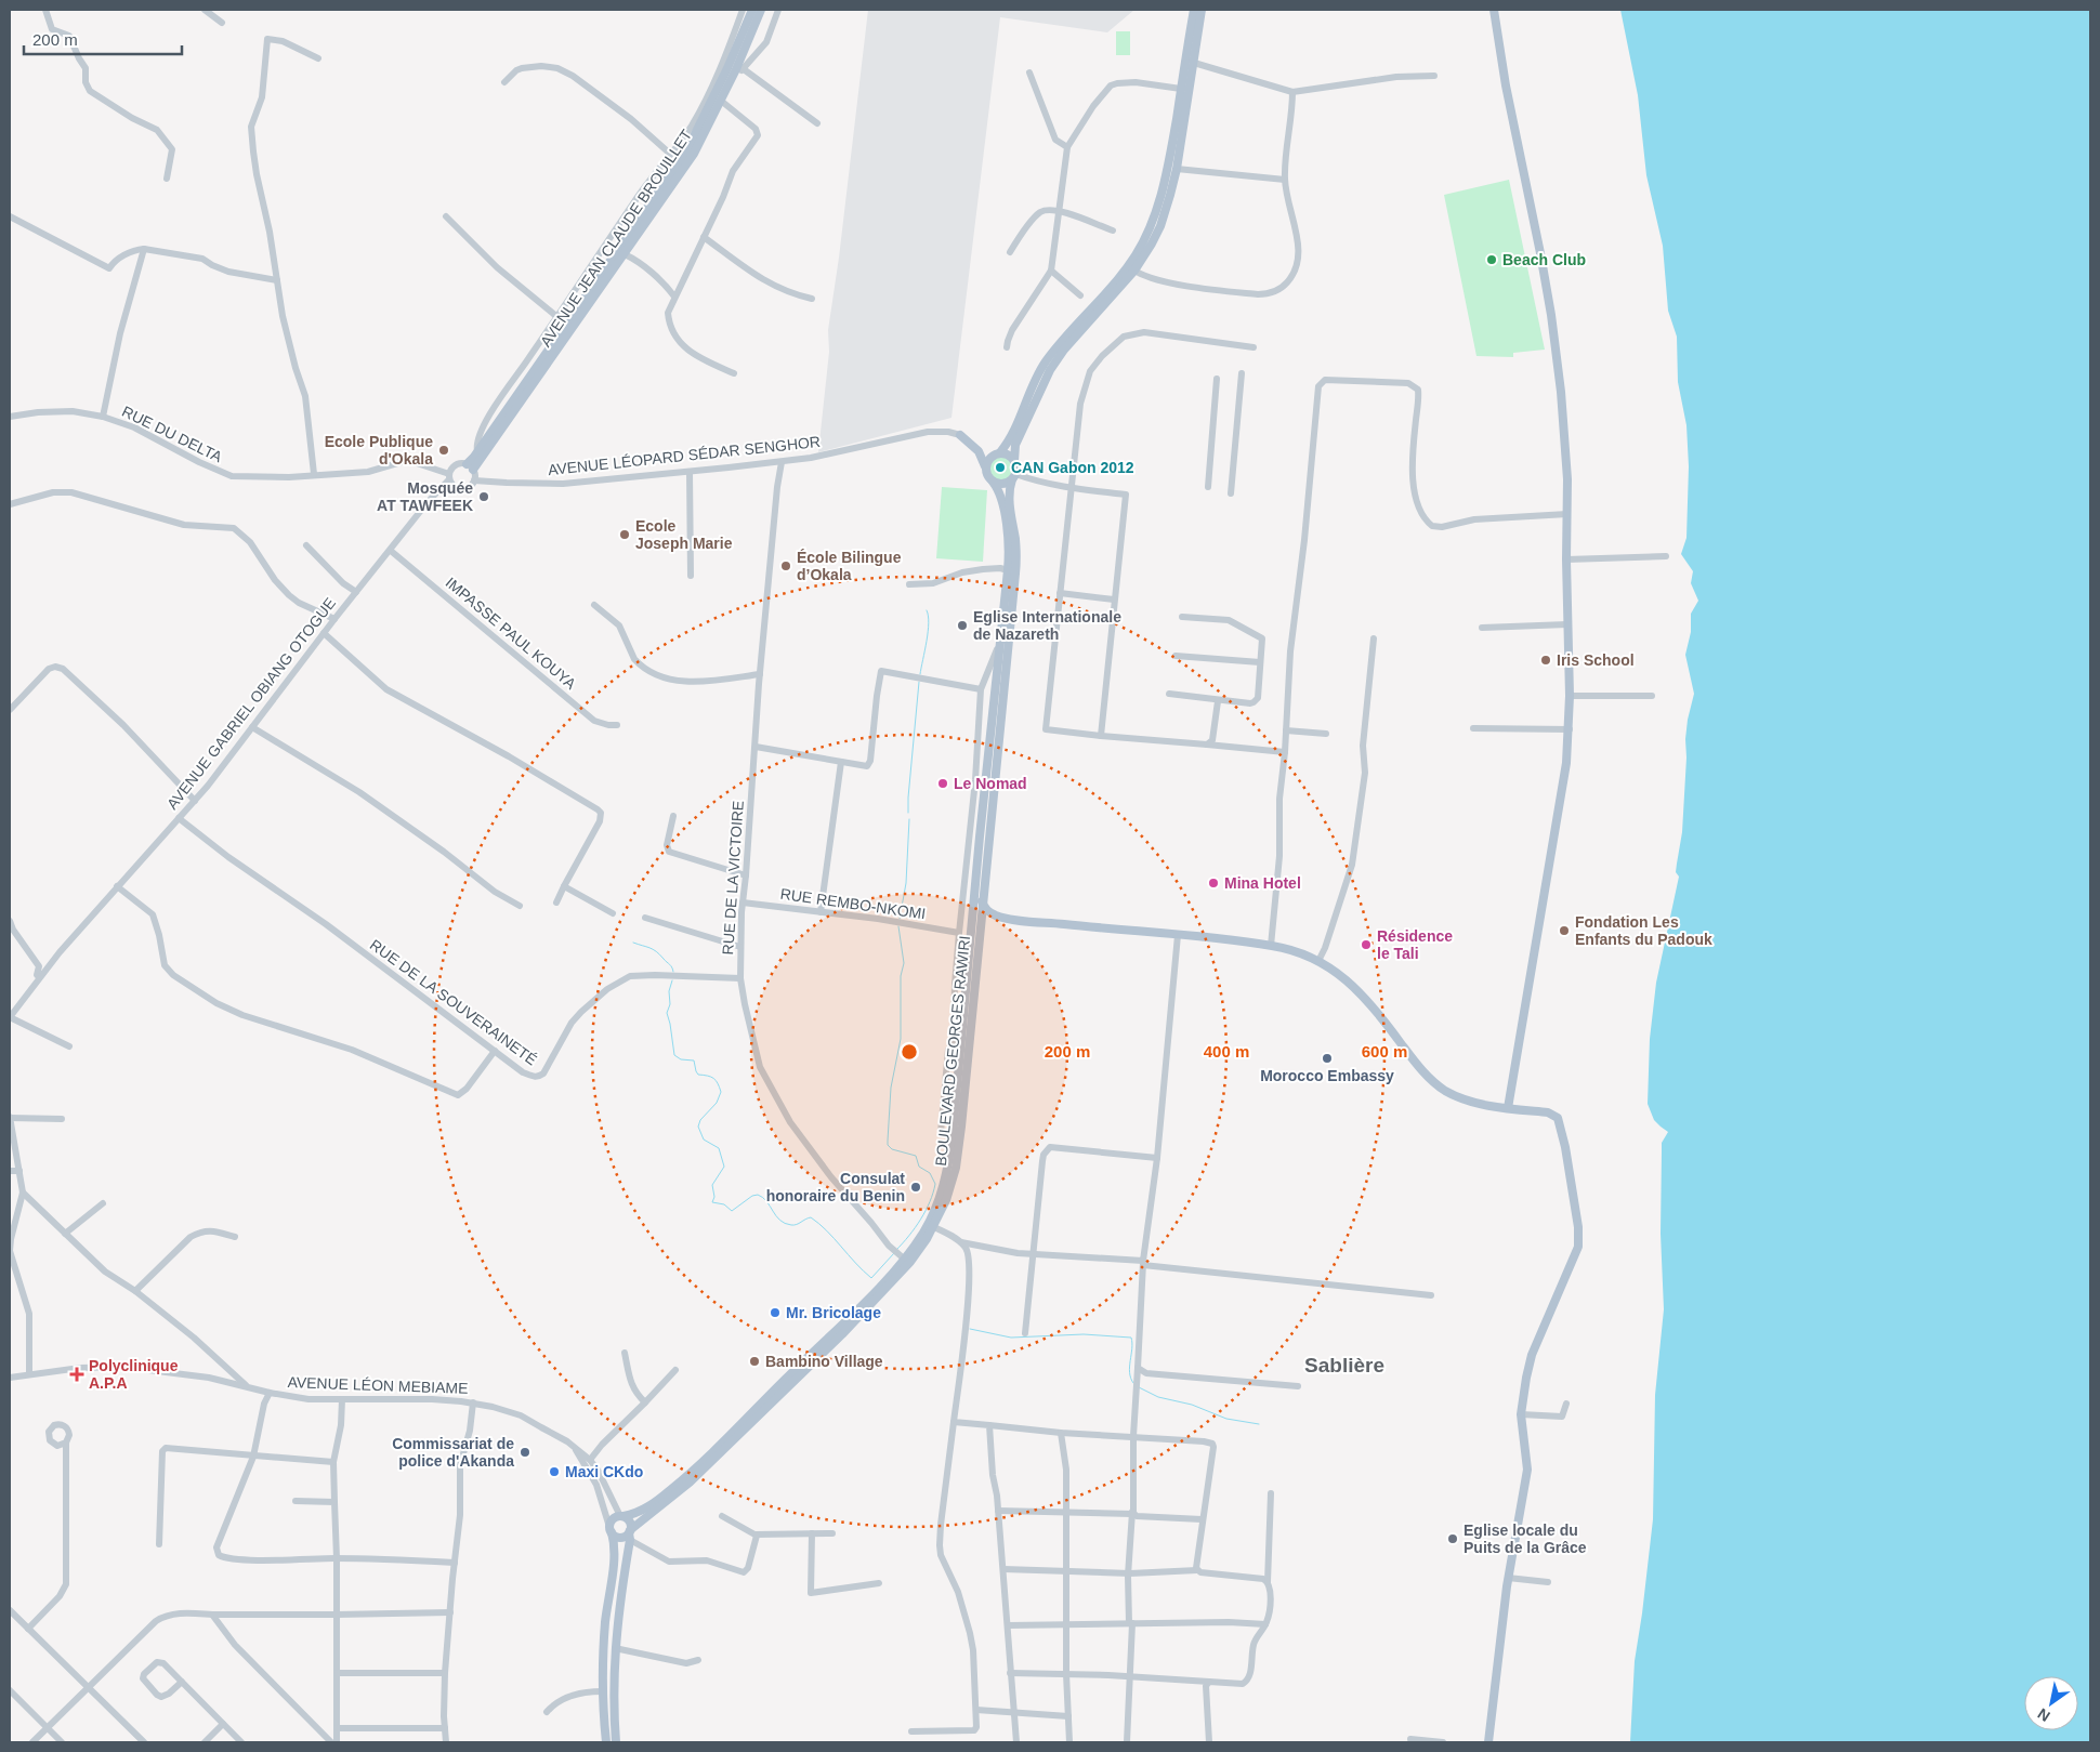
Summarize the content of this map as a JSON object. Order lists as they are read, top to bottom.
{
  "streets": {
    "main road": ["AVENUE JEAN CLAUDE BROUILLET", "BOULEVARD GEORGES RAWIRI"],
    "street": [
      "RUE DU DELTA",
      "AVENUE LÉOPARD SÉDAR SENGHOR",
      "IMPASSE PAUL KOUYA",
      "AVENUE GABRIEL OBIANG OTOGUE",
      "RUE DE LA VICTOIRE",
      "RUE REMBO-NKOMI",
      "RUE DE LA SOUVERAINETÉ",
      "AVENUE LÉON MEBIAME"
    ]
  },
  "crossings": [
    ["AVENUE JEAN CLAUDE BROUILLET", "RUE DU DELTA"],
    ["AVENUE JEAN CLAUDE BROUILLET", "AVENUE LÉOPARD SÉDAR SENGHOR"],
    ["AVENUE JEAN CLAUDE BROUILLET", "AVENUE GABRIEL OBIANG OTOGUE"],
    ["RUE DU DELTA", "AVENUE LÉOPARD SÉDAR SENGHOR"],
    ["RUE DU DELTA", "AVENUE GABRIEL OBIANG OTOGUE"],
    ["AVENUE LÉOPARD SÉDAR SENGHOR", "AVENUE GABRIEL OBIANG OTOGUE"],
    ["AVENUE LÉOPARD SÉDAR SENGHOR", "RUE DE LA VICTOIRE"],
    ["IMPASSE PAUL KOUYA", "AVENUE GABRIEL OBIANG OTOGUE"],
    ["AVENUE GABRIEL OBIANG OTOGUE", "RUE DE LA SOUVERAINETÉ"],
    ["RUE DE LA VICTOIRE", "RUE REMBO-NKOMI"],
    ["RUE DE LA VICTOIRE", "RUE DE LA SOUVERAINETÉ"],
    ["RUE DE LA VICTOIRE", "BOULEVARD GEORGES RAWIRI"]
  ],
  "districts": ["Sablière"],
  "places": {
    "other": [
      "Beach Club",
      "Ecole Publique d'Okala",
      "CAN Gabon 2012",
      "Mosquée AT TAWFEEK",
      "Ecole Joseph Marie",
      "École Bilingue d’Okala",
      "Eglise Internationale de Nazareth",
      "Iris School",
      "Le Nomad",
      "Mina Hotel",
      "Fondation Les Enfants du Padouk",
      "Résidence le Tali",
      "Morocco Embassy",
      "Consulat honoraire du Benin",
      "Mr. Bricolage",
      "Bambino Village",
      "Commissariat de police d'Akanda",
      "Maxi CKdo",
      "Eglise locale du Puits de la Grâce"
    ],
    "health": ["Polyclinique A.P.A"]
  },
  "scale_bar": "200 m",
  "north": "bottom left",
  "rings": ["200 m", "400 m", "600 m"]
}
